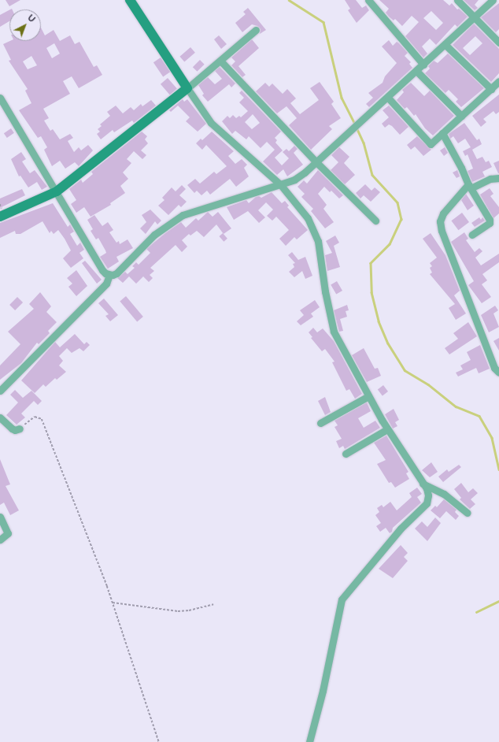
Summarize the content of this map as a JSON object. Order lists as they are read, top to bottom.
{
  "north": "top right"
}
